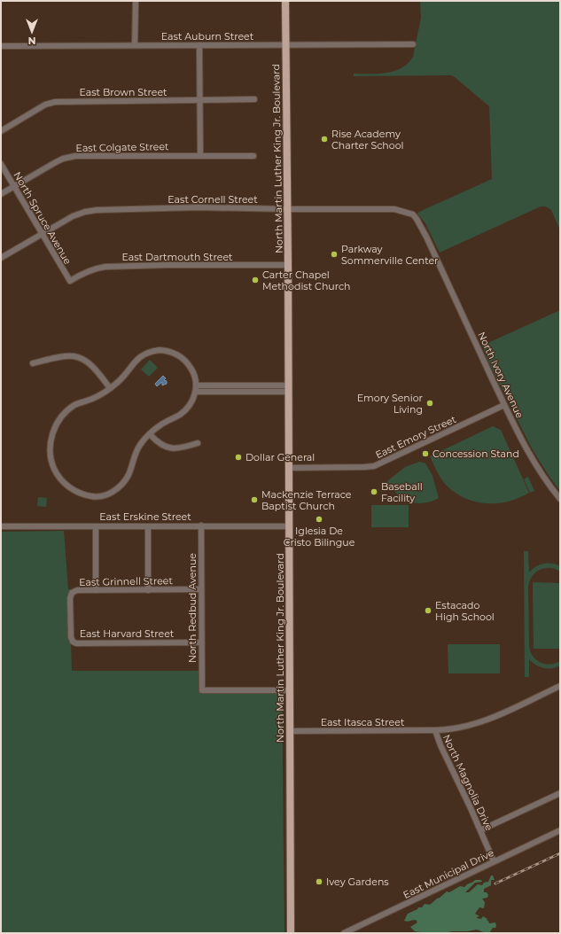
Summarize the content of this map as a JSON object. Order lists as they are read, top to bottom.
{
  "streets": {
    "main road": ["North Martin Luther King Jr. Boulevard"],
    "street": [
      "East Auburn Street",
      "East Brown Street",
      "East Colgate Street",
      "East Cornell Street",
      "North Spruce Avenue",
      "East Dartmouth Street",
      "North Ivory Avenue",
      "East Emory Street",
      "East Erskine Street",
      "East Grinnell Street",
      "North Redbud Avenue",
      "East Harvard Street",
      "East Itasca Street",
      "North Magnolia Drive",
      "East Municipal Drive"
    ]
  },
  "crossings": [
    ["East Auburn Street", "North Martin Luther King Jr. Boulevard"],
    ["East Colgate Street", "North Spruce Avenue"],
    ["North Martin Luther King Jr. Boulevard", "East Cornell Street"],
    ["North Martin Luther King Jr. Boulevard", "East Dartmouth Street"],
    ["North Martin Luther King Jr. Boulevard", "East Emory Street"],
    ["North Martin Luther King Jr. Boulevard", "East Erskine Street"],
    ["North Martin Luther King Jr. Boulevard", "North Redbud Avenue"],
    ["North Martin Luther King Jr. Boulevard", "East Itasca Street"],
    ["East Cornell Street", "North Spruce Avenue"],
    ["East Cornell Street", "North Ivory Avenue"],
    ["North Spruce Avenue", "East Dartmouth Street"],
    ["North Ivory Avenue", "East Emory Street"],
    ["East Erskine Street", "North Redbud Avenue"],
    ["East Grinnell Street", "North Redbud Avenue"],
    ["East Grinnell Street", "East Harvard Street"],
    ["North Redbud Avenue", "East Harvard Street"],
    ["East Itasca Street", "North Magnolia Drive"],
    ["North Magnolia Drive", "East Municipal Drive"]
  ],
  "places": [
    "Rise Academy Charter School",
    "Parkway Sommerville Center",
    "Carter Chapel Methodist Church",
    "Emory Senior Living",
    "Concession Stand",
    "Dollar General",
    "Baseball Facility",
    "Mackenzie Terrace Baptist Church",
    "Iglesia De Cristo Bilingue",
    "Estacado High School",
    "Ivey Gardens"
  ],
  "north": "bottom"
}
